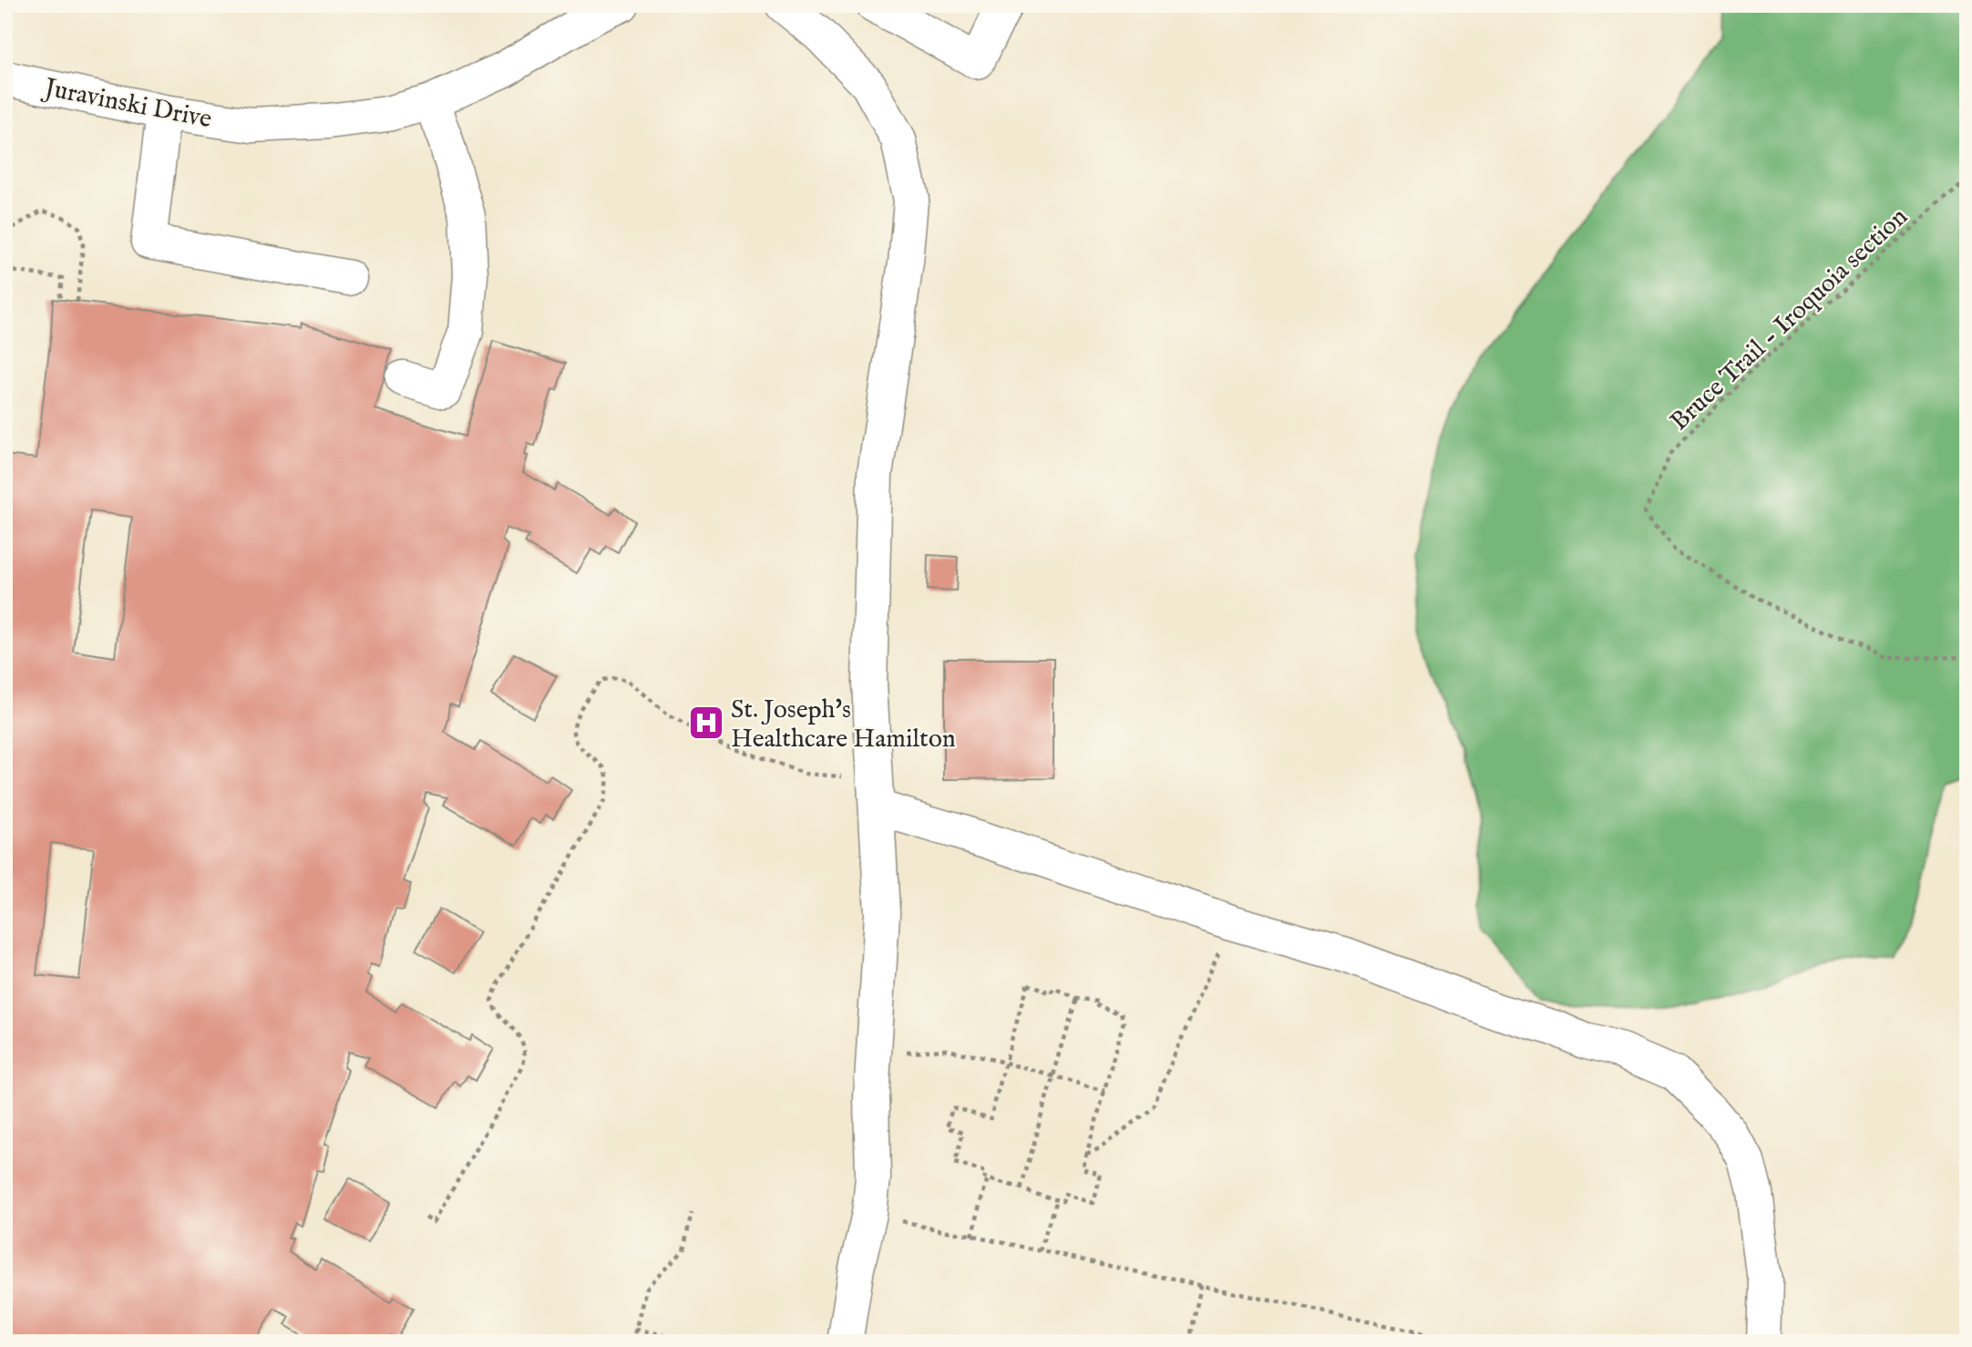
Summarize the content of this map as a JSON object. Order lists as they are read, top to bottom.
{
  "streets": {
    "lane": ["Juravinski Drive"],
    "path": ["Bruce Trail - Iroquoia section"]
  },
  "places": {
    "hospital": ["St. Joseph's Healthcare Hamilton"]
  }
}
